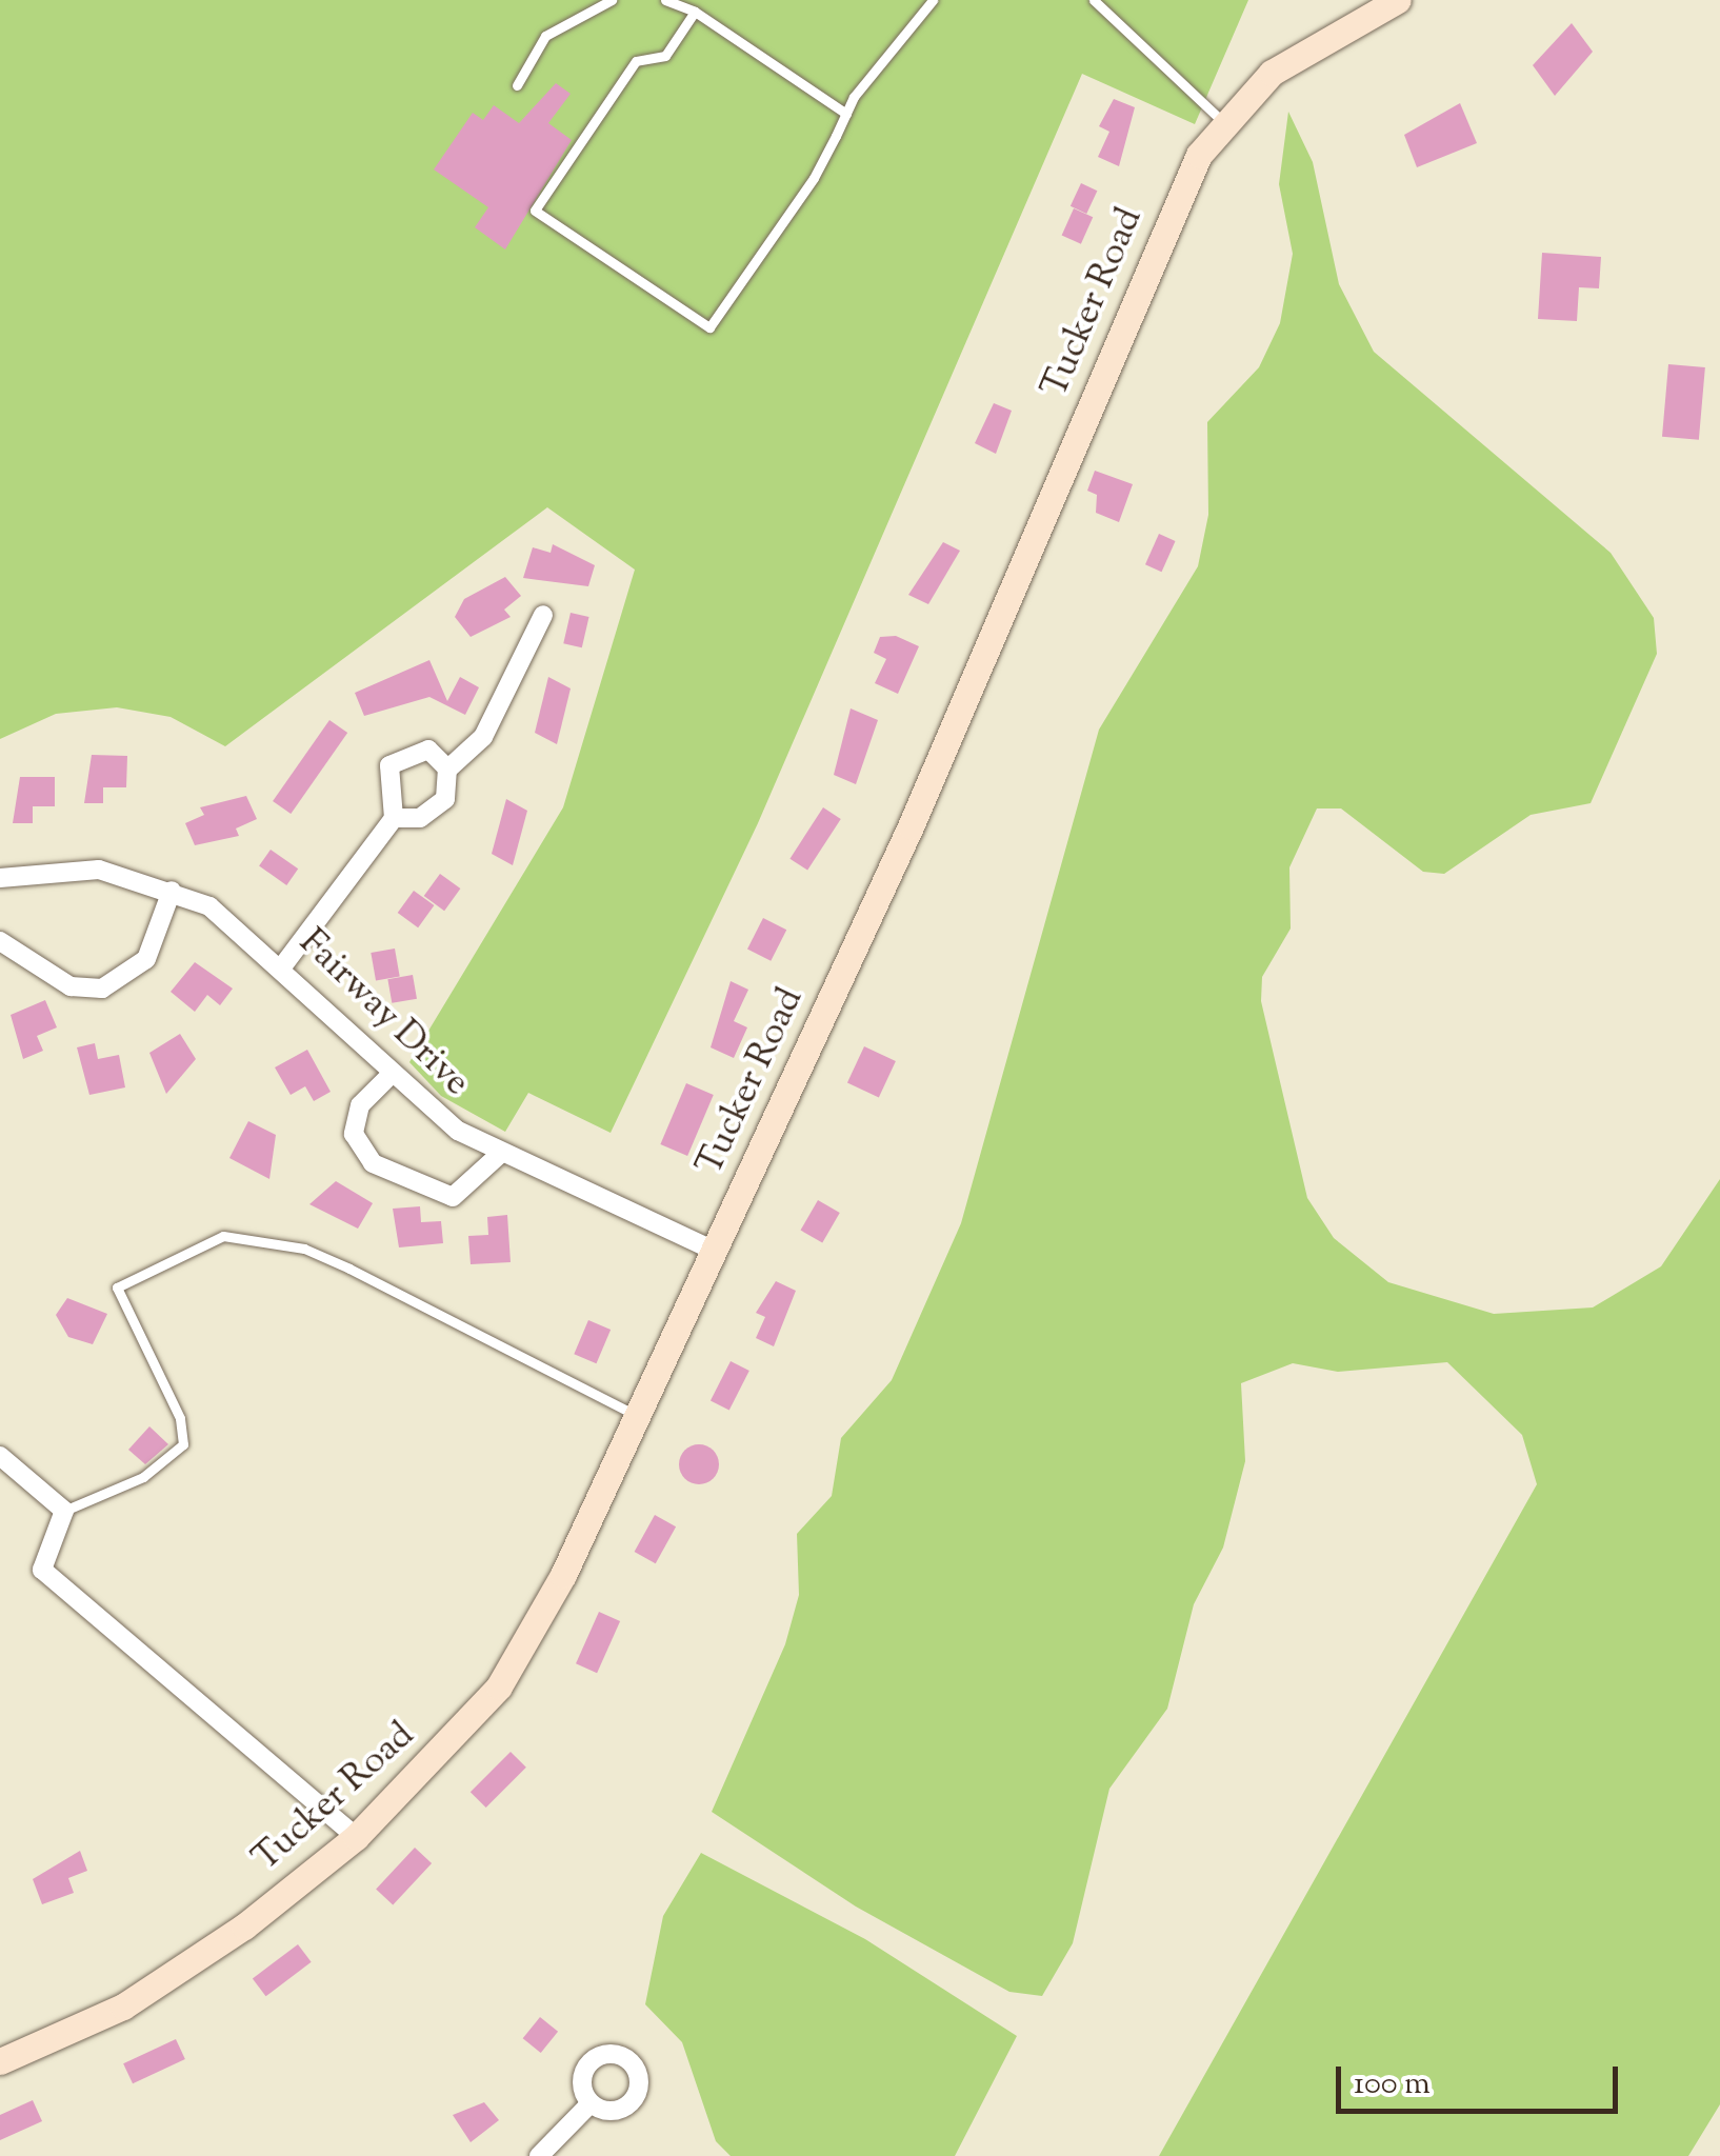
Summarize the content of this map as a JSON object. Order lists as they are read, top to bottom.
{
  "streets": {
    "main road": ["Tucker Road"],
    "street": ["Fairway Drive"]
  },
  "crossings": [
    ["Tucker Road", "Fairway Drive"]
  ],
  "scale_bar": "100 m"
}
